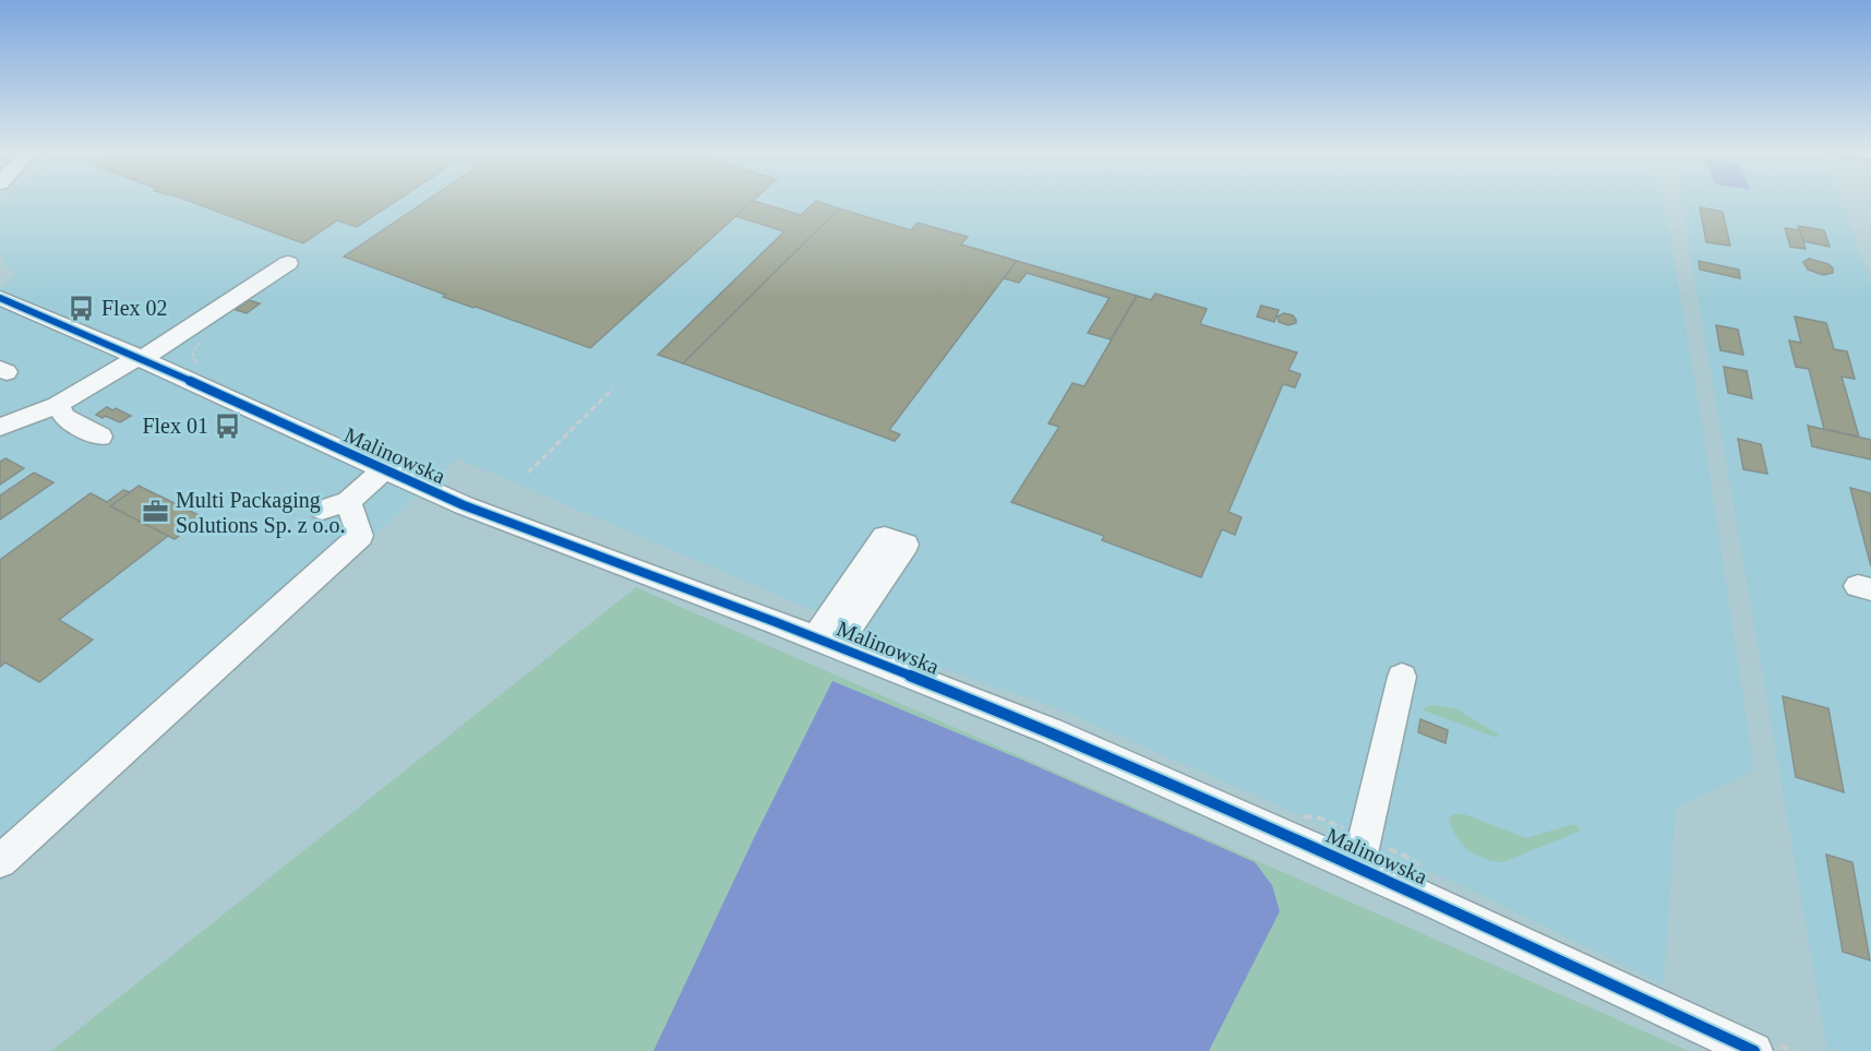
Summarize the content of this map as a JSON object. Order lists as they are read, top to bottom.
{
  "streets": {
    "street": ["Malinowska"]
  },
  "places": {
    "bus stop": ["Flex 02", "Flex 01"],
    "office": ["Multi Packaging Solutions Sp. z o.o."]
  }
}
